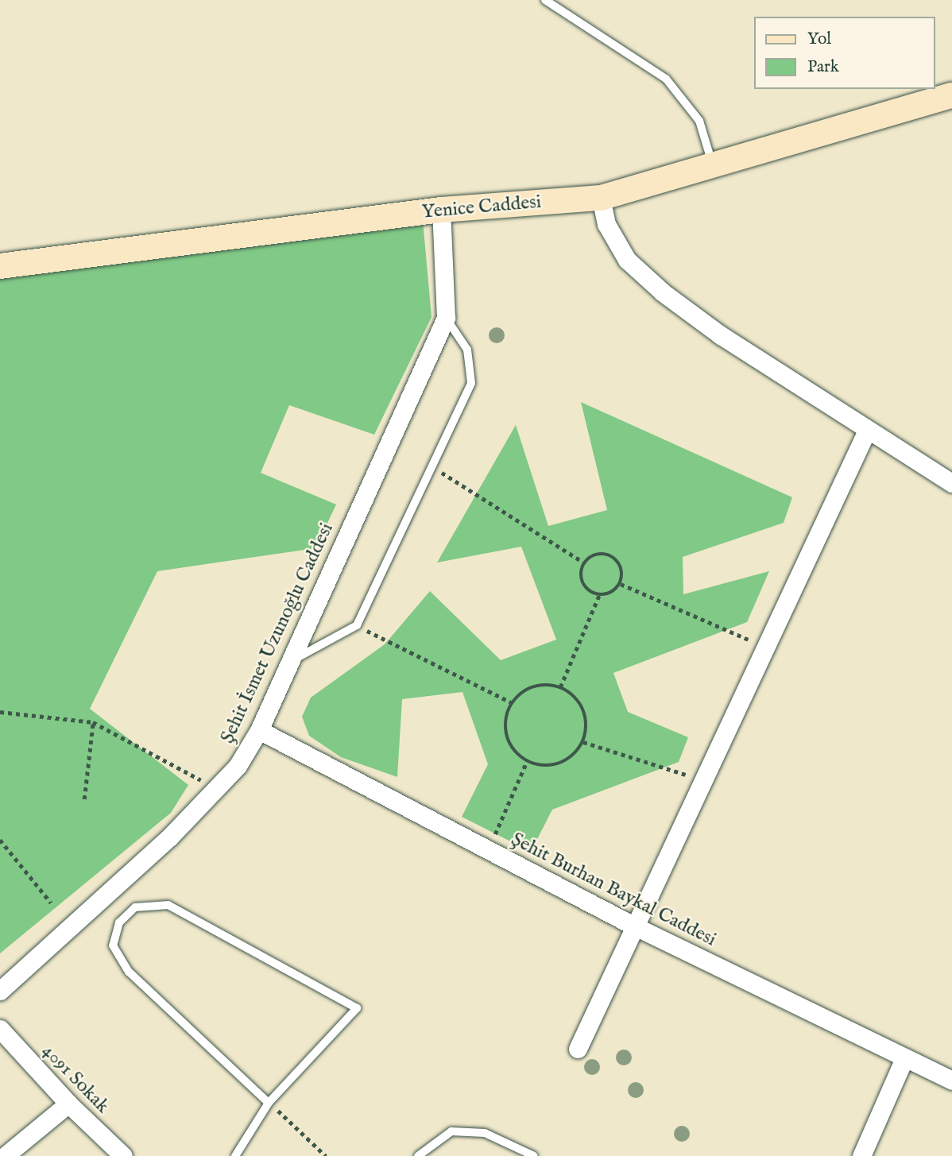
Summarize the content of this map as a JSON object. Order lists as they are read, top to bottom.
{
  "streets": {
    "street": [
      "Yenice Caddesi",
      "Şehit İsmet Uzunoğlu Caddesi",
      "Şehit Burhan Baykal Caddesi",
      "4091 Sokak"
    ]
  },
  "crossings": [
    ["Yenice Caddesi", "Şehit İsmet Uzunoğlu Caddesi"],
    ["Şehit İsmet Uzunoğlu Caddesi", "Şehit Burhan Baykal Caddesi"]
  ],
  "legend": ["Yol", "Park"]
}
